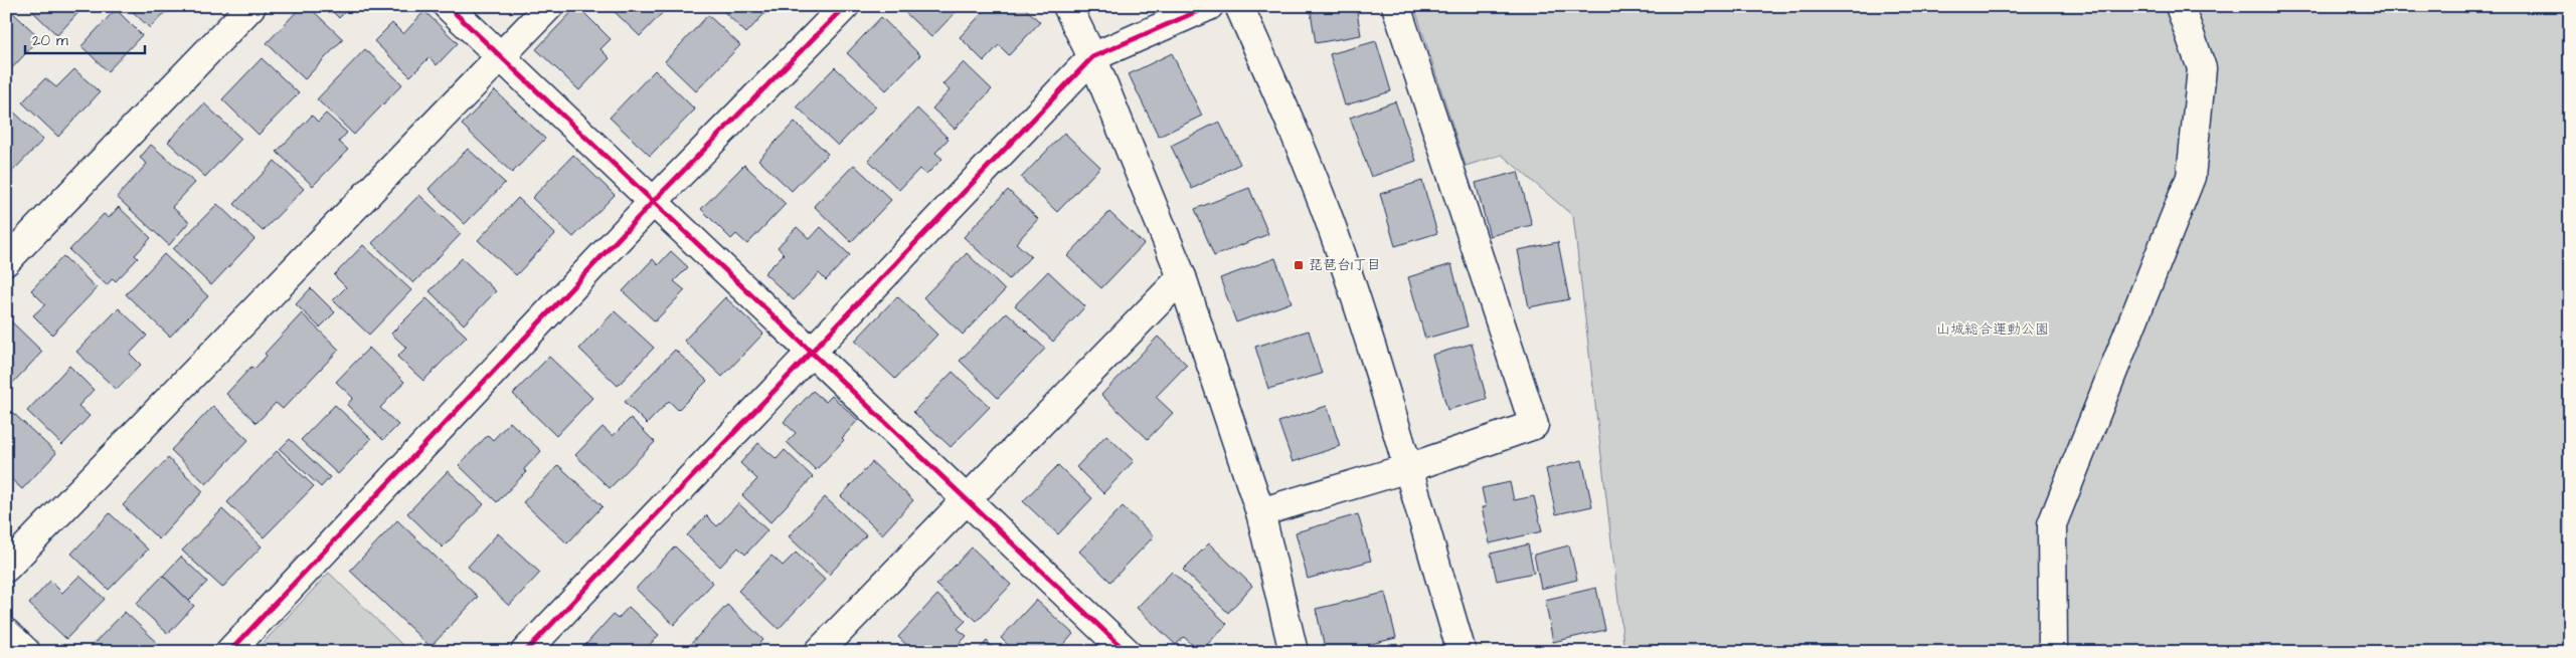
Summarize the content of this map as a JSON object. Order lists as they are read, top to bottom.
{
  "parks": ["山城総合運動公園"],
  "places": {
    "transit": ["琵琶台1丁目"]
  },
  "scale_bar": "20 m"
}
